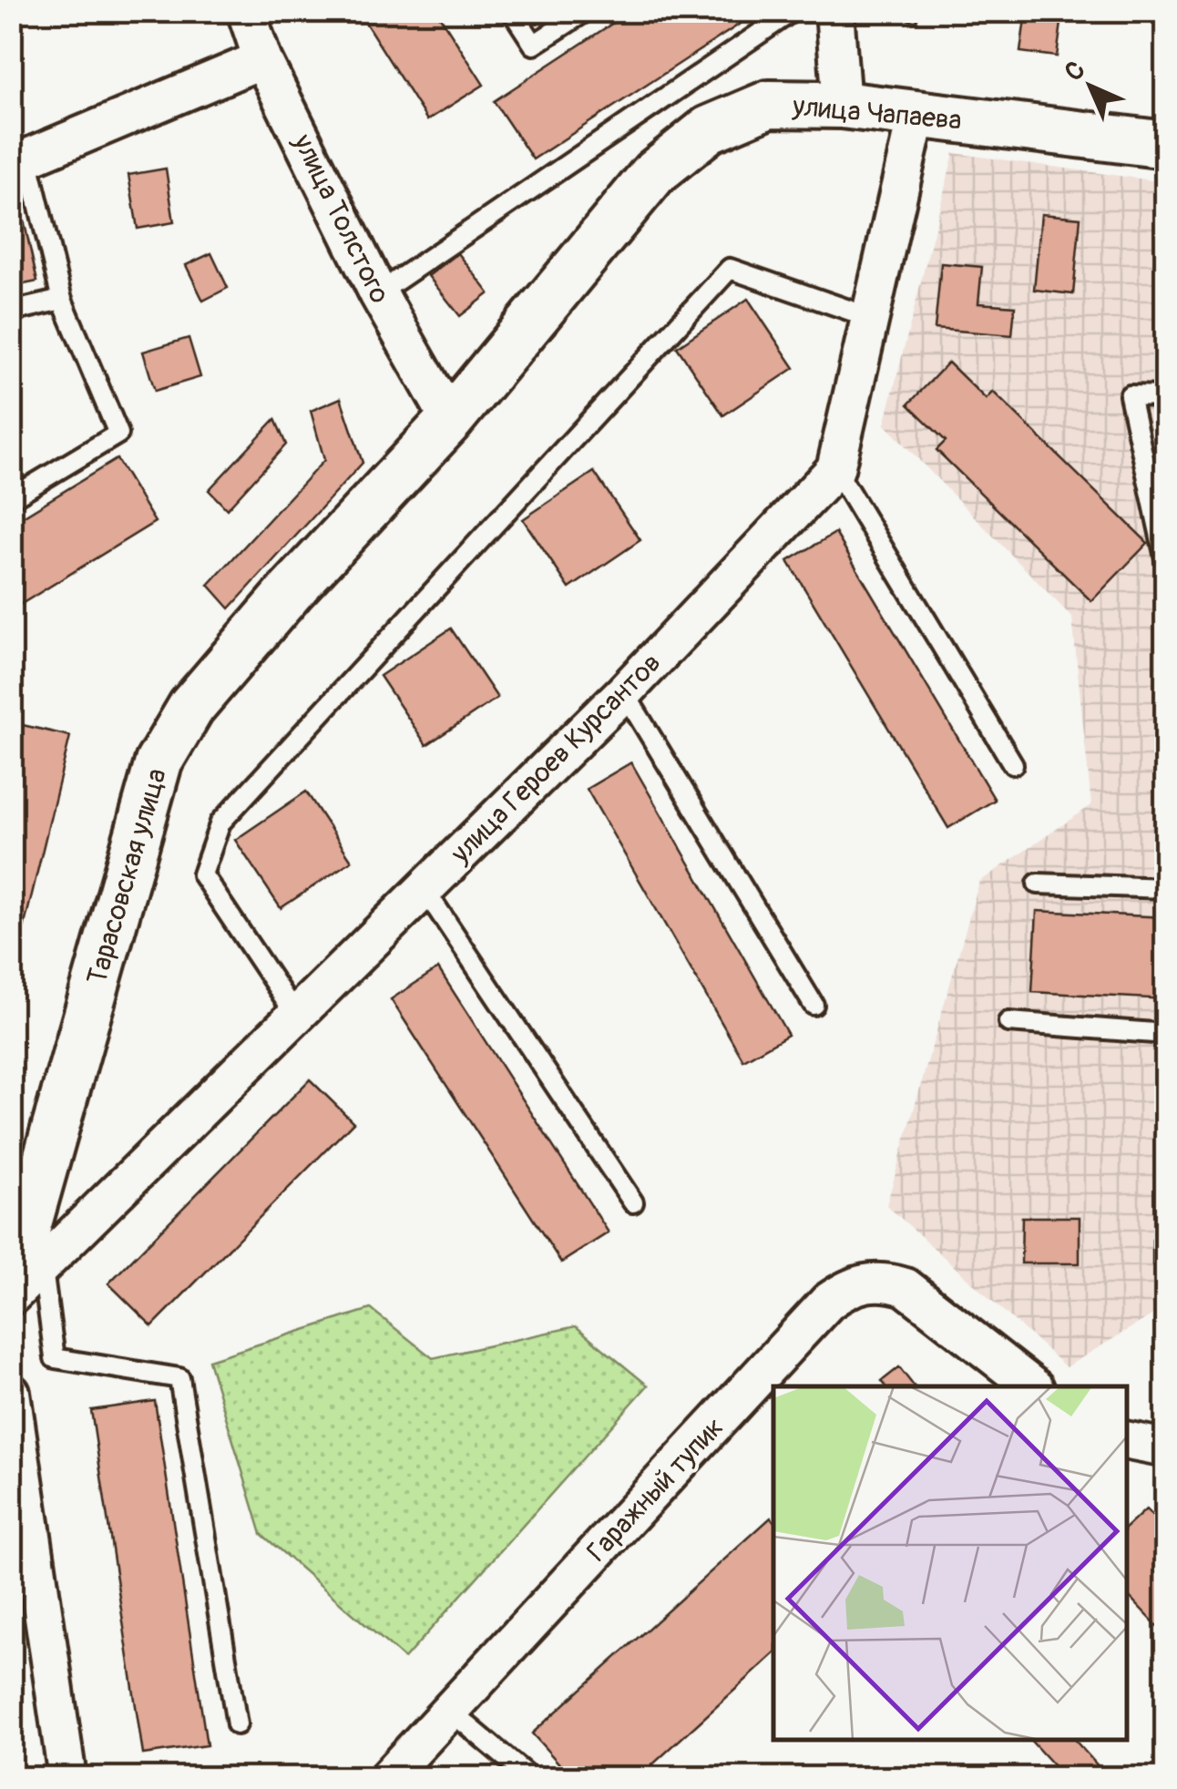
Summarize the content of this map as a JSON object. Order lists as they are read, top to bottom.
{
  "streets": {
    "street": [
      "улица Чапаева",
      "улица Толстого",
      "улица Героев Курсантов",
      "Тарасовская улица",
      "Гаражный тупик"
    ]
  },
  "crossings": [
    ["улица Чапаева", "улица Толстого"],
    ["улица Чапаева", "улица Героев Курсантов"],
    ["улица Чапаева", "Тарасовская улица"],
    ["улица Толстого", "Тарасовская улица"],
    ["улица Героев Курсантов", "Тарасовская улица"]
  ],
  "north": "top left"
}
